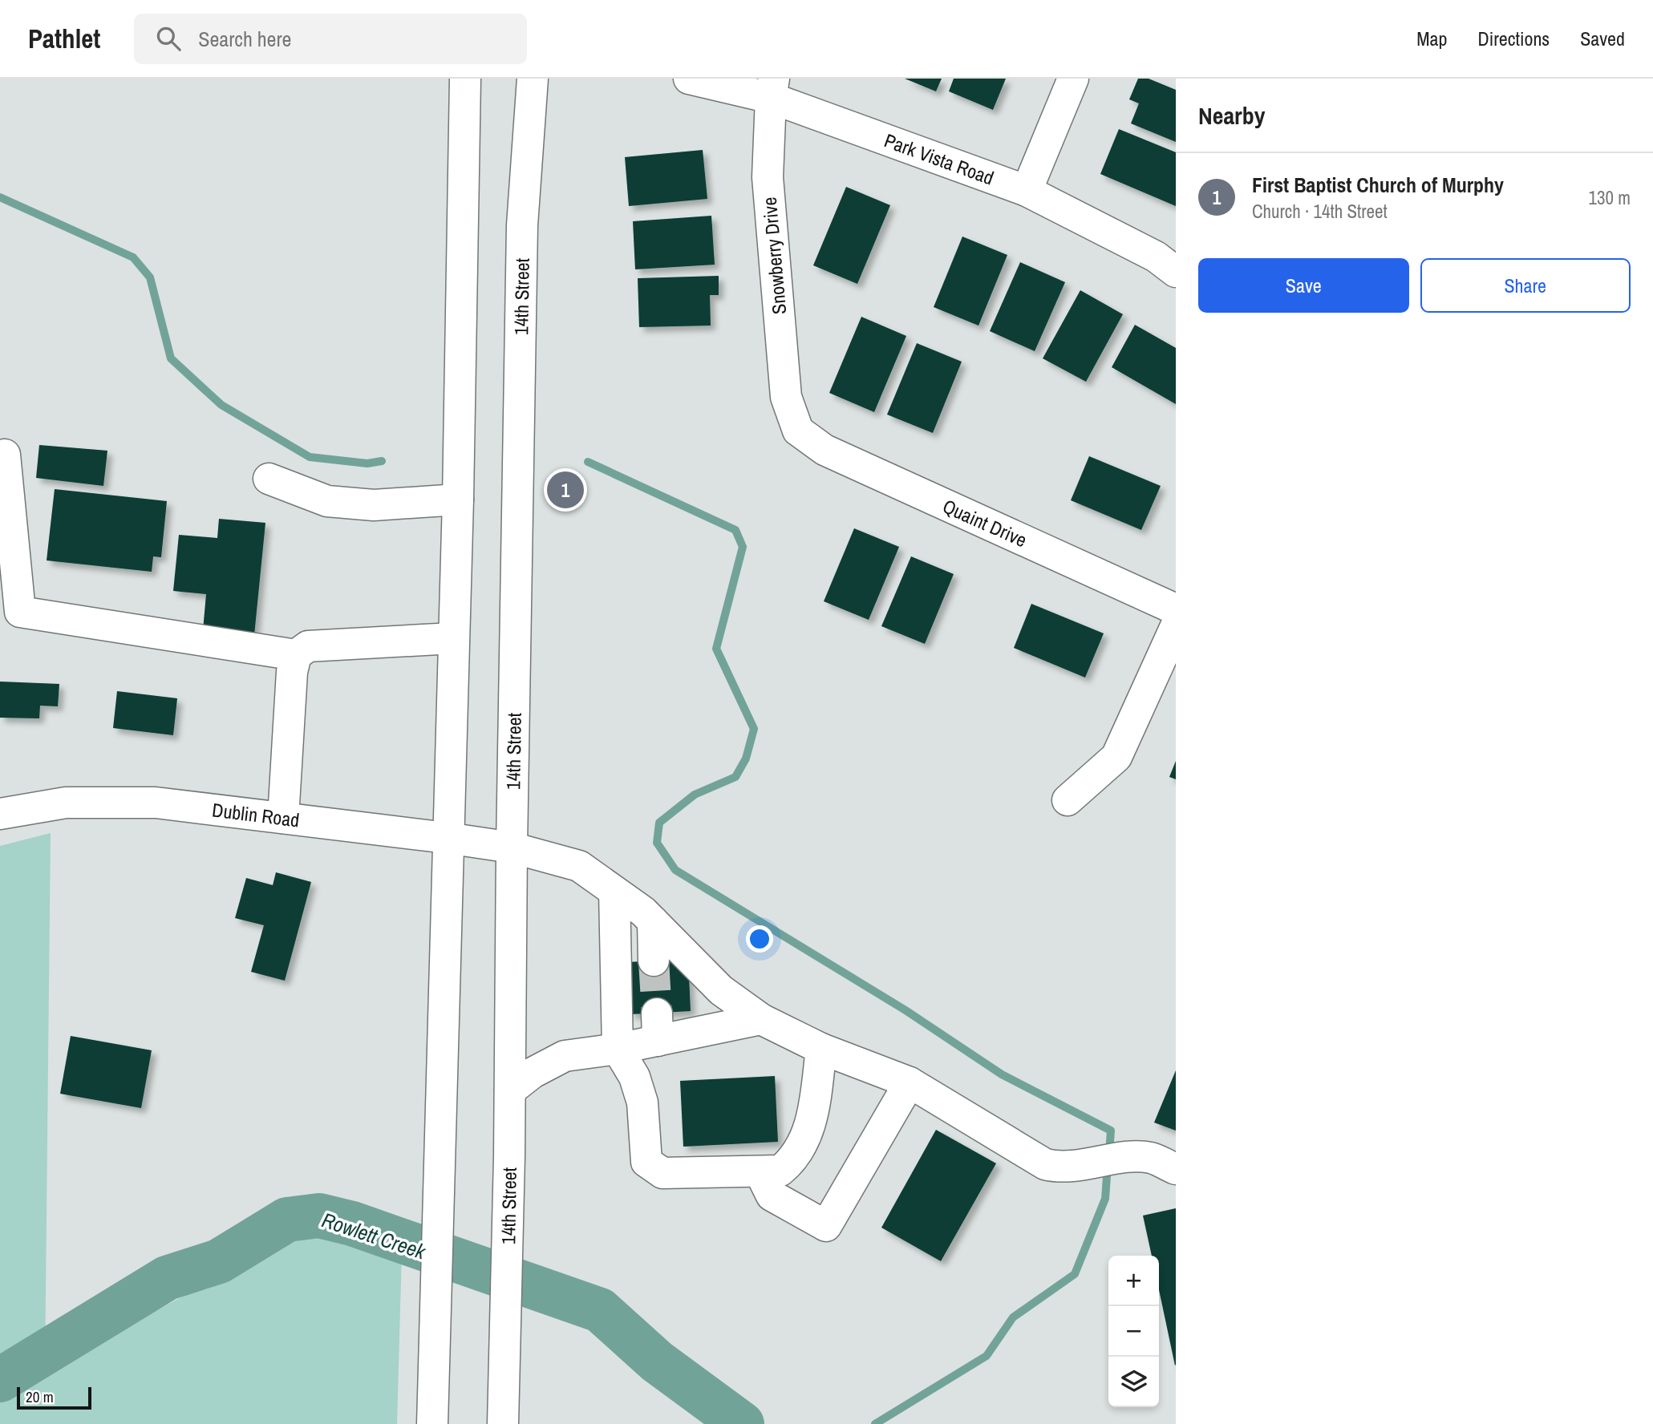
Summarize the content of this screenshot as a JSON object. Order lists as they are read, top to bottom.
{
  "streets": {
    "main road": [
      "Park Vista Road",
      "Snowberry Drive",
      "14th Street",
      "Quaint Drive",
      "Dublin Road"
    ]
  },
  "crossings": [
    ["Park Vista Road", "Snowberry Drive"],
    ["Snowberry Drive", "Quaint Drive"],
    ["14th Street", "Dublin Road"]
  ],
  "water": ["Rowlett Creek"],
  "scale_bar": "20 m",
  "page": {
    "header": "Pathlet",
    "search": "Search here",
    "nav": ["Map", "Directions", "Saved"],
    "heading": "Nearby",
    "list": [
      {
        "mark": "1",
        "name": "First Baptist Church of Murphy",
        "note": "Church · 14th Street",
        "value": "130 m"
      }
    ],
    "buttons": ["Save", "Share"],
    "pins": "1",
    "map_buttons": ["+", "−"],
    "scale": "20 m"
  }
}
